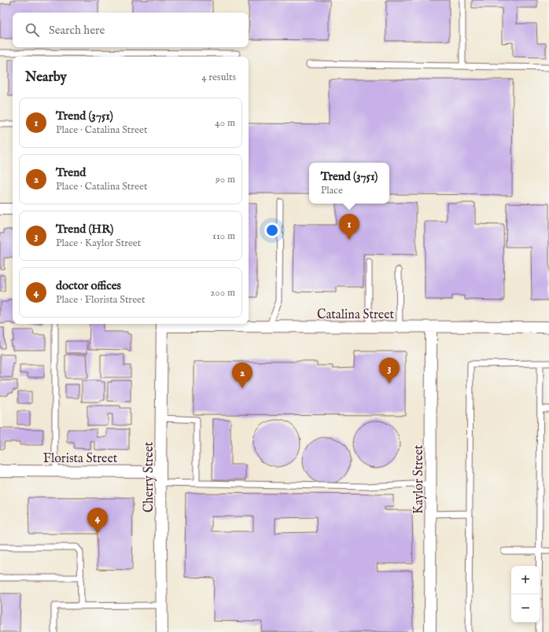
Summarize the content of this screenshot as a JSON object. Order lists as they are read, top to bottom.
{
  "streets": {
    "street": [
      "Catalina Street",
      "Florista Street",
      "Cherry Street",
      "Kaylor Street"
    ]
  },
  "crossings": [
    ["Catalina Street", "Cherry Street"],
    ["Catalina Street", "Kaylor Street"],
    ["Florista Street", "Cherry Street"]
  ],
  "page": {
    "search": "Search here",
    "heading": ["Nearby", "4 results"],
    "list": [
      {
        "mark": "1",
        "name": "Trend (3751)",
        "note": "Place · Catalina Street",
        "value": "40 m"
      },
      {
        "mark": "2",
        "name": "Trend",
        "note": "Place · Catalina Street",
        "value": "90 m"
      },
      {
        "mark": "3",
        "name": "Trend (HR)",
        "note": "Place · Kaylor Street",
        "value": "110 m"
      },
      {
        "mark": "4",
        "name": "doctor offices",
        "note": "Place · Florista Street",
        "value": "200 m"
      }
    ],
    "popup": ["Trend (3751)", "Place"],
    "pins": [
      "1",
      "3",
      "2",
      "4"
    ],
    "map_buttons": ["+", "−"]
  }
}
